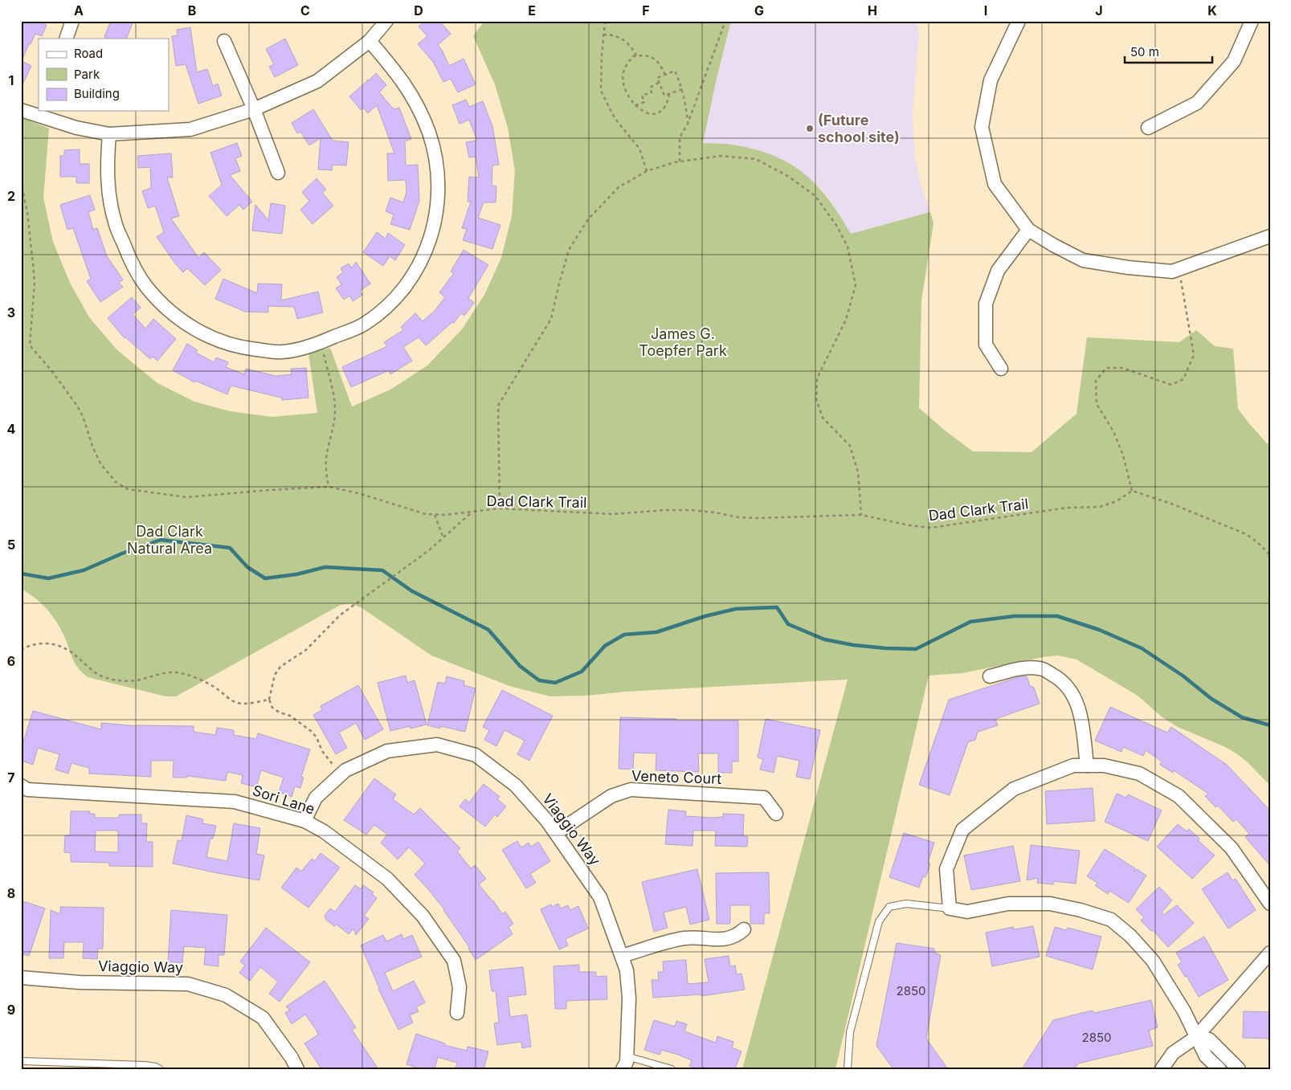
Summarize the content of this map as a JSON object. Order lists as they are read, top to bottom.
{
  "streets": {
    "street": ["Veneto Court", "Sori Lane", "Viaggio Way"],
    "path": ["Dad Clark Trail"]
  },
  "crossings": [
    ["Veneto Court", "Viaggio Way"],
    ["Sori Lane", "Viaggio Way"]
  ],
  "parks": ["James G. Toepfer Park", "Dad Clark Natural Area"],
  "places": ["(Future school site)"],
  "house_numbers": ["2850", "2850"],
  "legend": ["Road", "Park", "Building"],
  "scale_bar": "50 m",
  "grid": {
    "columns": [
      "A",
      "B",
      "C",
      "D",
      "E",
      "F",
      "G",
      "H",
      "I",
      "J",
      "K"
    ],
    "rows": [
      "1",
      "2",
      "3",
      "4",
      "5",
      "6",
      "7",
      "8",
      "9"
    ]
  }
}
